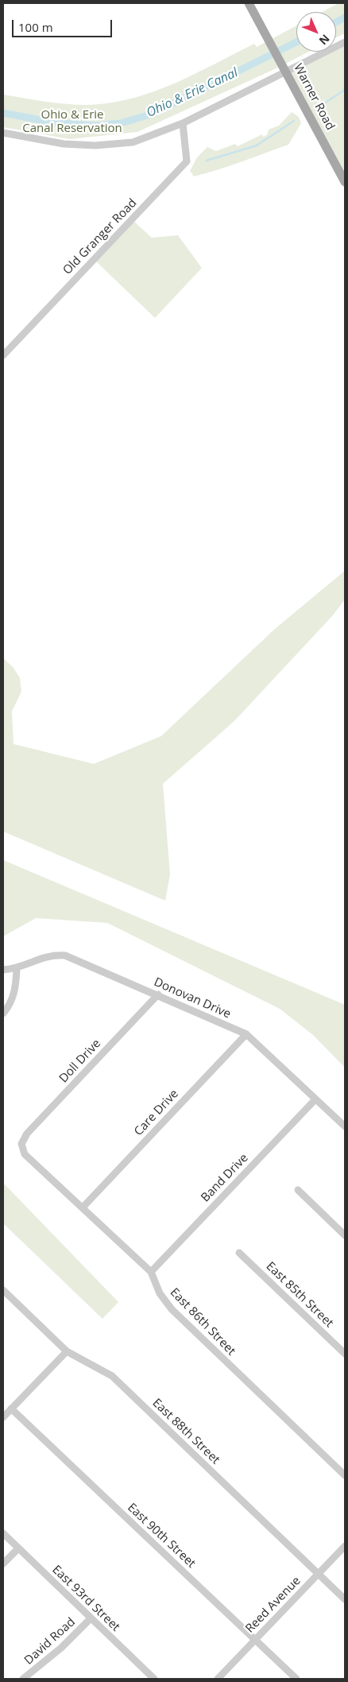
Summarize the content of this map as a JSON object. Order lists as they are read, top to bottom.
{
  "streets": {
    "main road": ["Warner Road"],
    "street": [
      "Old Granger Road",
      "Donovan Drive",
      "Doll Drive",
      "Care Drive",
      "Band Drive",
      "East 85th Street",
      "East 86th Street",
      "East 88th Street",
      "East 90th Street",
      "East 93rd Street",
      "Reed Avenue",
      "David Road"
    ]
  },
  "crossings": [
    ["Donovan Drive", "Doll Drive"],
    ["Donovan Drive", "Care Drive"],
    ["Donovan Drive", "Band Drive"],
    ["Doll Drive", "East 86th Street"],
    ["Care Drive", "East 86th Street"],
    ["Band Drive", "East 86th Street"],
    ["East 88th Street", "Reed Avenue"],
    ["East 90th Street", "Reed Avenue"],
    ["East 93rd Street", "David Road"]
  ],
  "water": ["Ohio & Erie Canal"],
  "parks": ["Ohio & Erie Canal Reservation"],
  "scale_bar": "100 m",
  "north": "bottom right"
}
